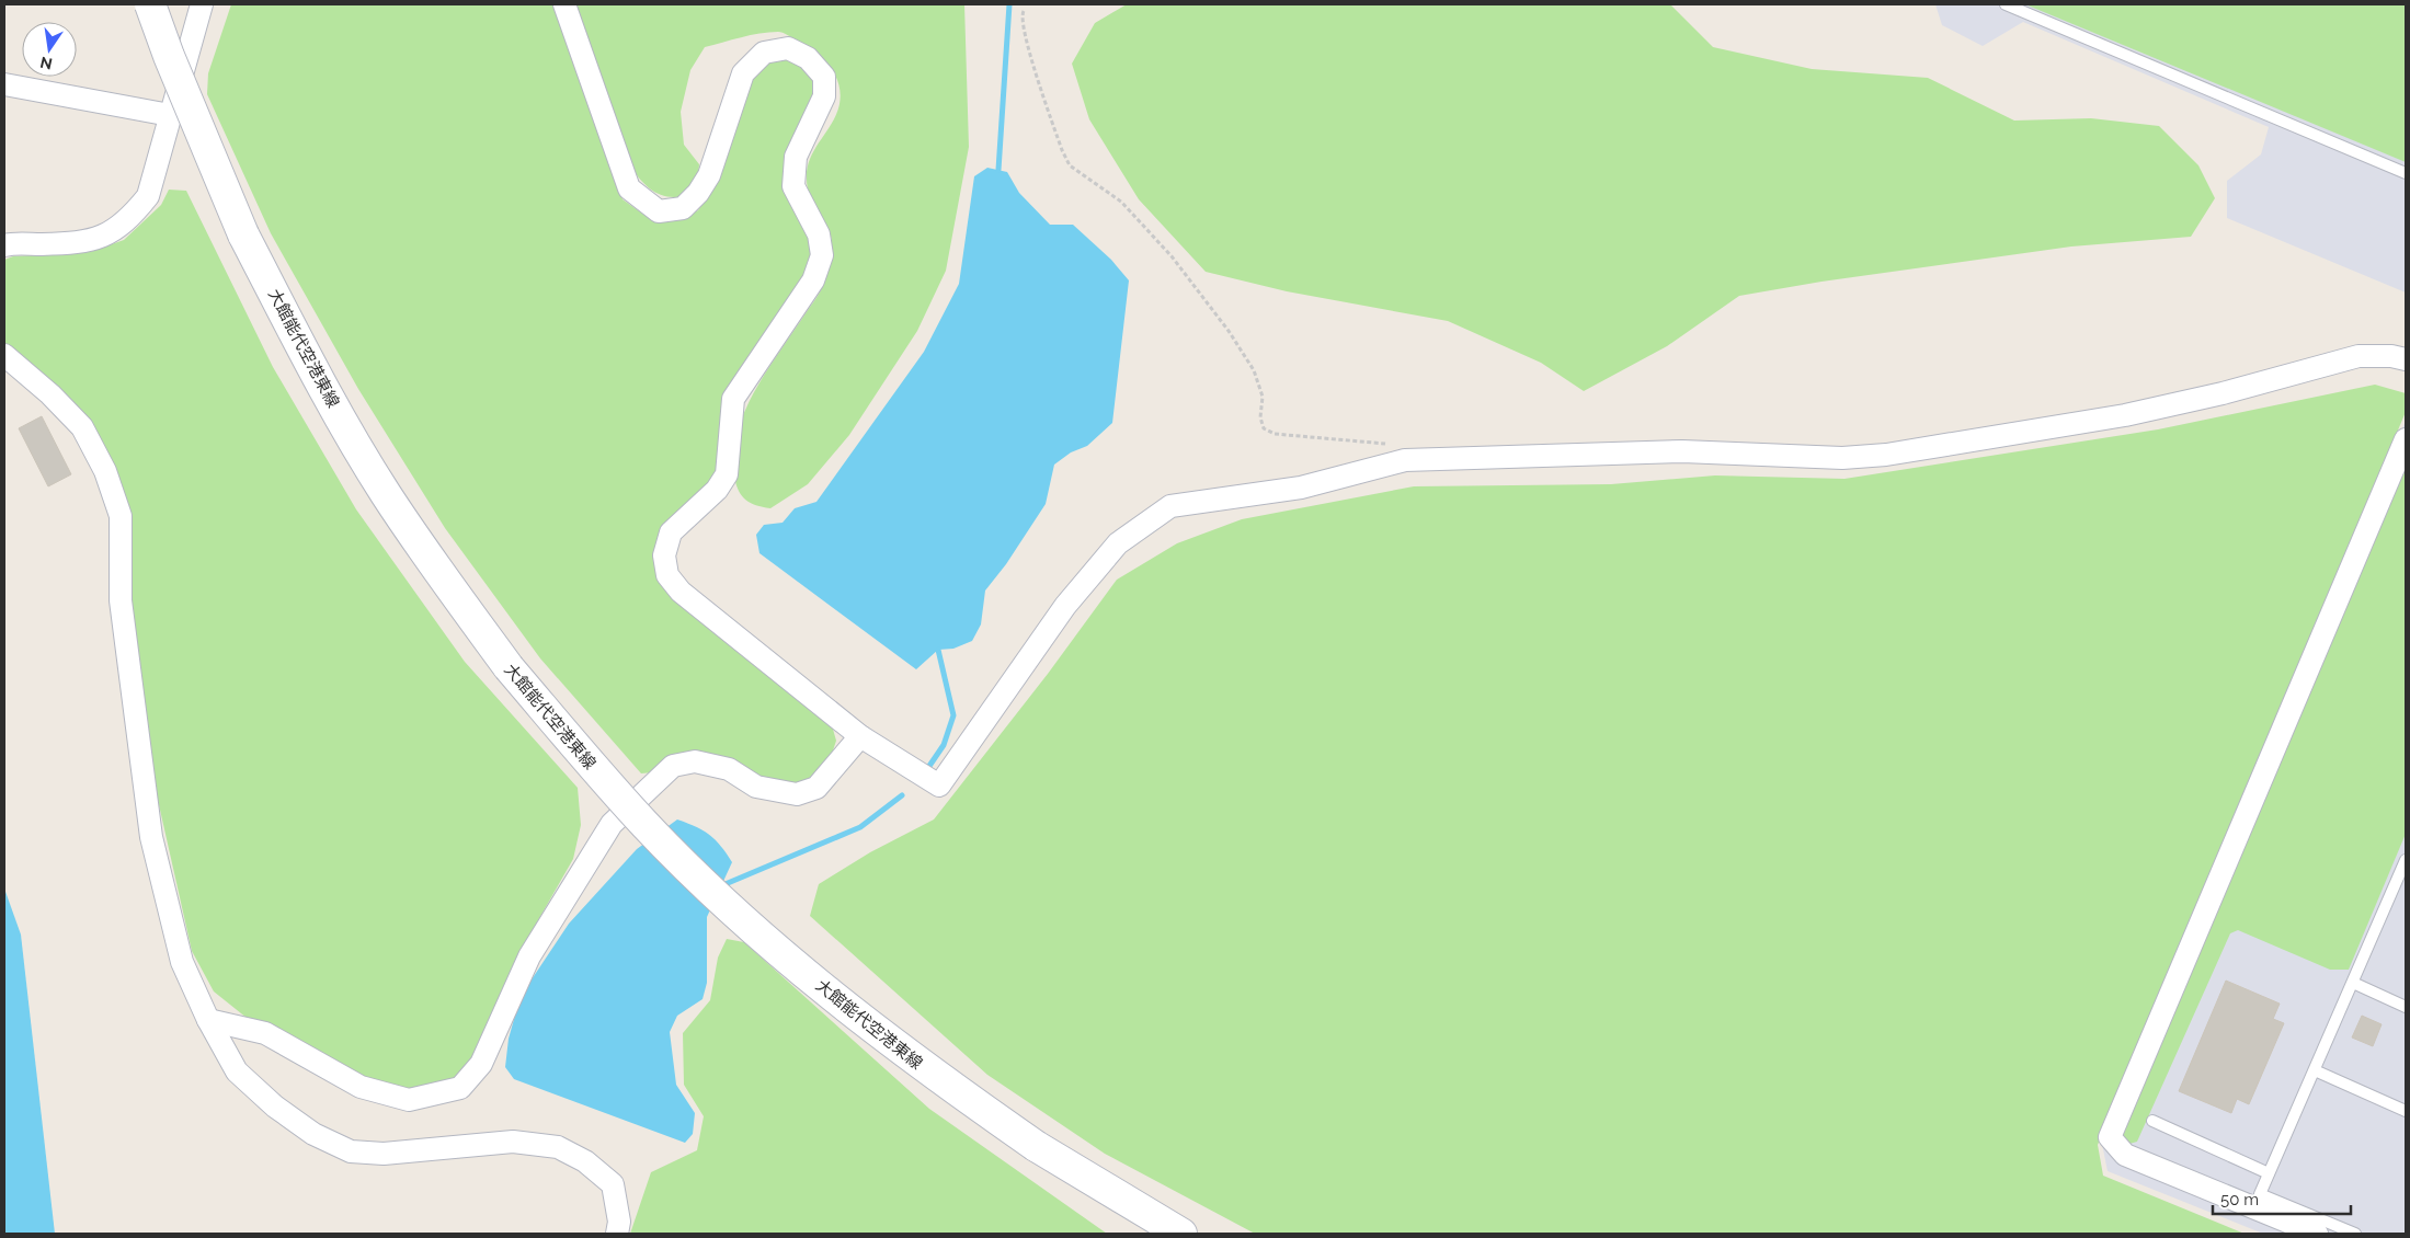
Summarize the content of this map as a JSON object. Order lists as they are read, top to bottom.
{
  "streets": {
    "main road": ["大館能代空港東線"]
  },
  "scale_bar": "50 m",
  "north": "bottom"
}
